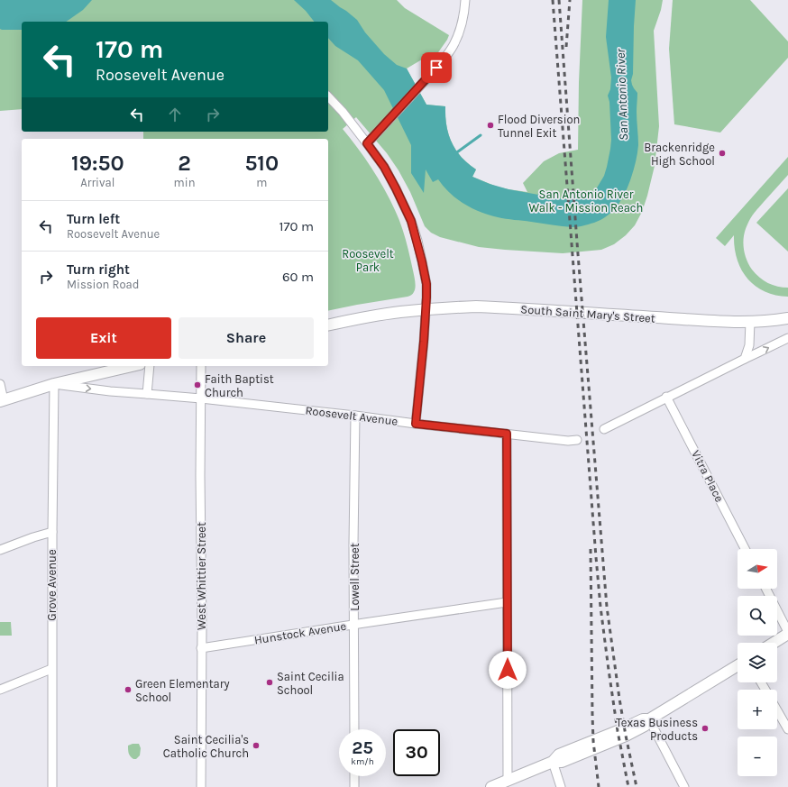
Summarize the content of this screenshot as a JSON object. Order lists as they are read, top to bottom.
{
  "streets": {
    "main road": ["South Saint Mary's Street", "Roosevelt Avenue"],
    "street": [
      "Vitra Place",
      "West Whittier Street",
      "Lowell Street",
      "Grove Avenue",
      "Hunstock Avenue"
    ]
  },
  "crossings": [
    ["Roosevelt Avenue", "West Whittier Street"],
    ["Roosevelt Avenue", "Lowell Street"],
    ["Roosevelt Avenue", "Grove Avenue"],
    ["West Whittier Street", "Hunstock Avenue"],
    ["Lowell Street", "Hunstock Avenue"]
  ],
  "water": ["San Antonio River"],
  "parks": ["San Antonio River Walk - Mission Reach", "Roosevelt Park"],
  "places": [
    "Flood Diversion Tunnel Exit",
    "Brackenridge High School",
    "Faith Baptist Church",
    "Saint Cecilia School",
    "Green Elementary School",
    "Texas Business Products",
    "Saint Cecilia's Catholic Church"
  ],
  "north": "right",
  "page": {
    "turn": ["170 m", "Roosevelt Avenue"],
    "eta": [
      "19:50",
      "Arrival",
      "2",
      "min",
      "510",
      "m"
    ],
    "list": [
      {
        "name": "Turn left",
        "note": "Roosevelt Avenue",
        "value": "170 m"
      },
      {
        "name": "Turn right",
        "note": "Mission Road",
        "value": "60 m"
      }
    ],
    "buttons": ["Exit", "Share"],
    "map_buttons": ["+", "−"],
    "speed": "25 km/h",
    "limit": "30"
  }
}
